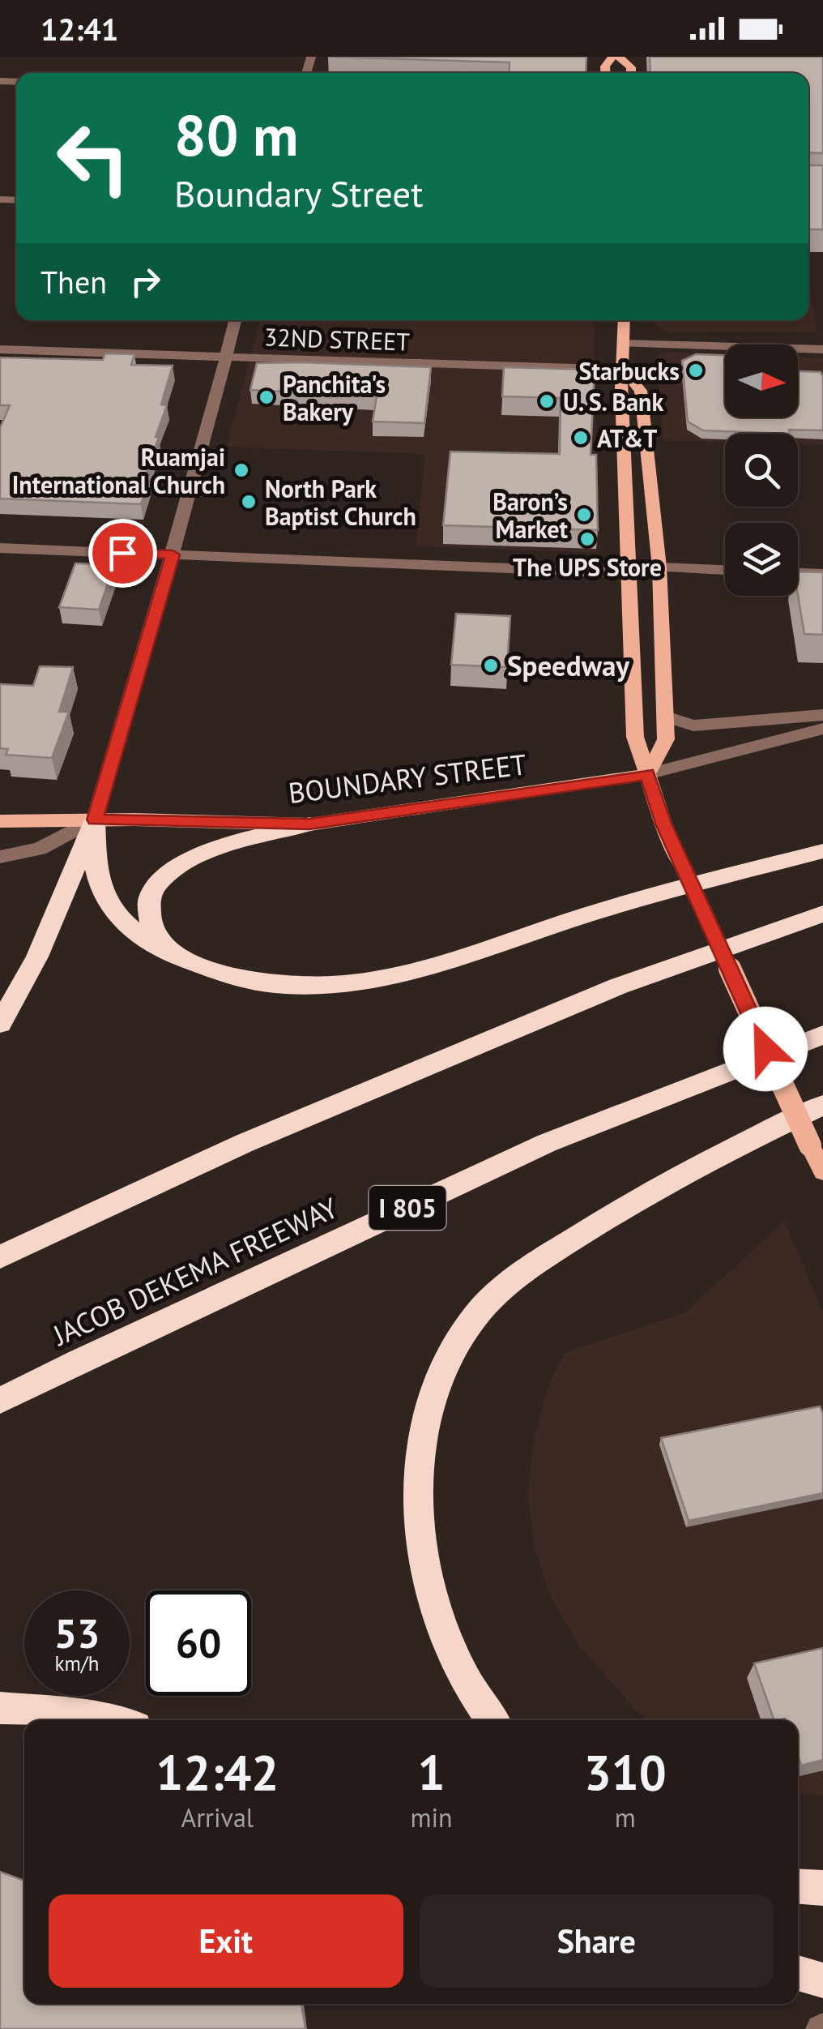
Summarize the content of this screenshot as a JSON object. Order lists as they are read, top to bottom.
{
  "streets": {
    "highway": ["I 805", "JACOB DEKEMA FREEWAY"],
    "main road": ["BOUNDARY STREET"],
    "street": ["32ND STREET"]
  },
  "places": [
    "Starbucks",
    "Panchita's Bakery",
    "U. S. Bank",
    "AT&T",
    "Ruamjai International Church",
    "North Park Baptist Church",
    "Baron’s Market",
    "The UPS Store",
    "Speedway"
  ],
  "north": "right",
  "page": {
    "status": "12:41",
    "turn": ["80 m", "Boundary Street"],
    "then": "Then",
    "speed": "53 km/h",
    "limit": "60",
    "eta": [
      "12:42",
      "Arrival",
      "1",
      "min",
      "310",
      "m"
    ],
    "buttons": ["Exit", "Share"]
  }
}
